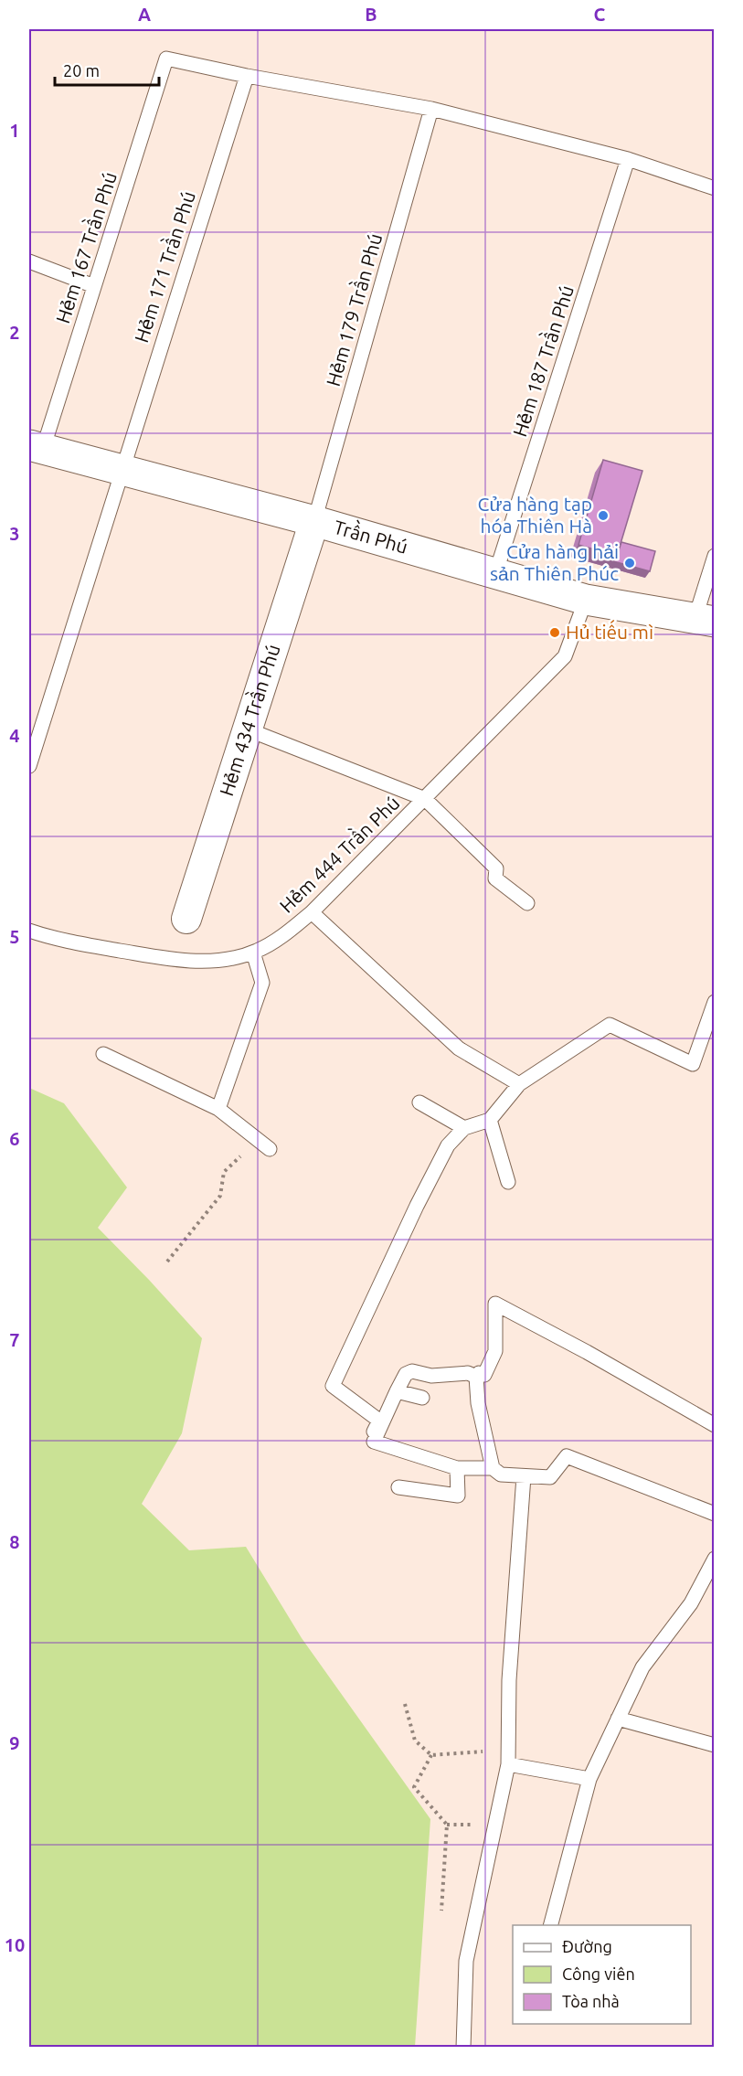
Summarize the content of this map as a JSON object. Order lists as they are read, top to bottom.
{
  "streets": {
    "main road": ["Trần Phú"],
    "street": ["Hẻm 434 Trần Phú"],
    "lane": [
      "Hẻm 167 Trần Phú",
      "Hẻm 171 Trần Phú",
      "Hẻm 179 Trần Phú",
      "Hẻm 187 Trần Phú",
      "Hẻm 444 Trần Phú"
    ]
  },
  "crossings": [
    ["Hẻm 167 Trần Phú", "Hẻm 171 Trần Phú"],
    ["Hẻm 167 Trần Phú", "Trần Phú"],
    ["Hẻm 171 Trần Phú", "Trần Phú"],
    ["Hẻm 179 Trần Phú", "Trần Phú"],
    ["Hẻm 179 Trần Phú", "Hẻm 434 Trần Phú"],
    ["Hẻm 187 Trần Phú", "Trần Phú"],
    ["Trần Phú", "Hẻm 434 Trần Phú"],
    ["Trần Phú", "Hẻm 444 Trần Phú"]
  ],
  "places": ["Cửa hàng tạp hóa Thiên Hà", "Cửa hàng hải sản Thiên Phúc", "Hủ tiếu mì"],
  "legend": ["Đường", "Công viên", "Tòa nhà"],
  "scale_bar": "20 m",
  "grid": {
    "columns": ["A", "B", "C"],
    "rows": [
      "1",
      "2",
      "3",
      "4",
      "5",
      "6",
      "7",
      "8",
      "9",
      "10"
    ]
  }
}
